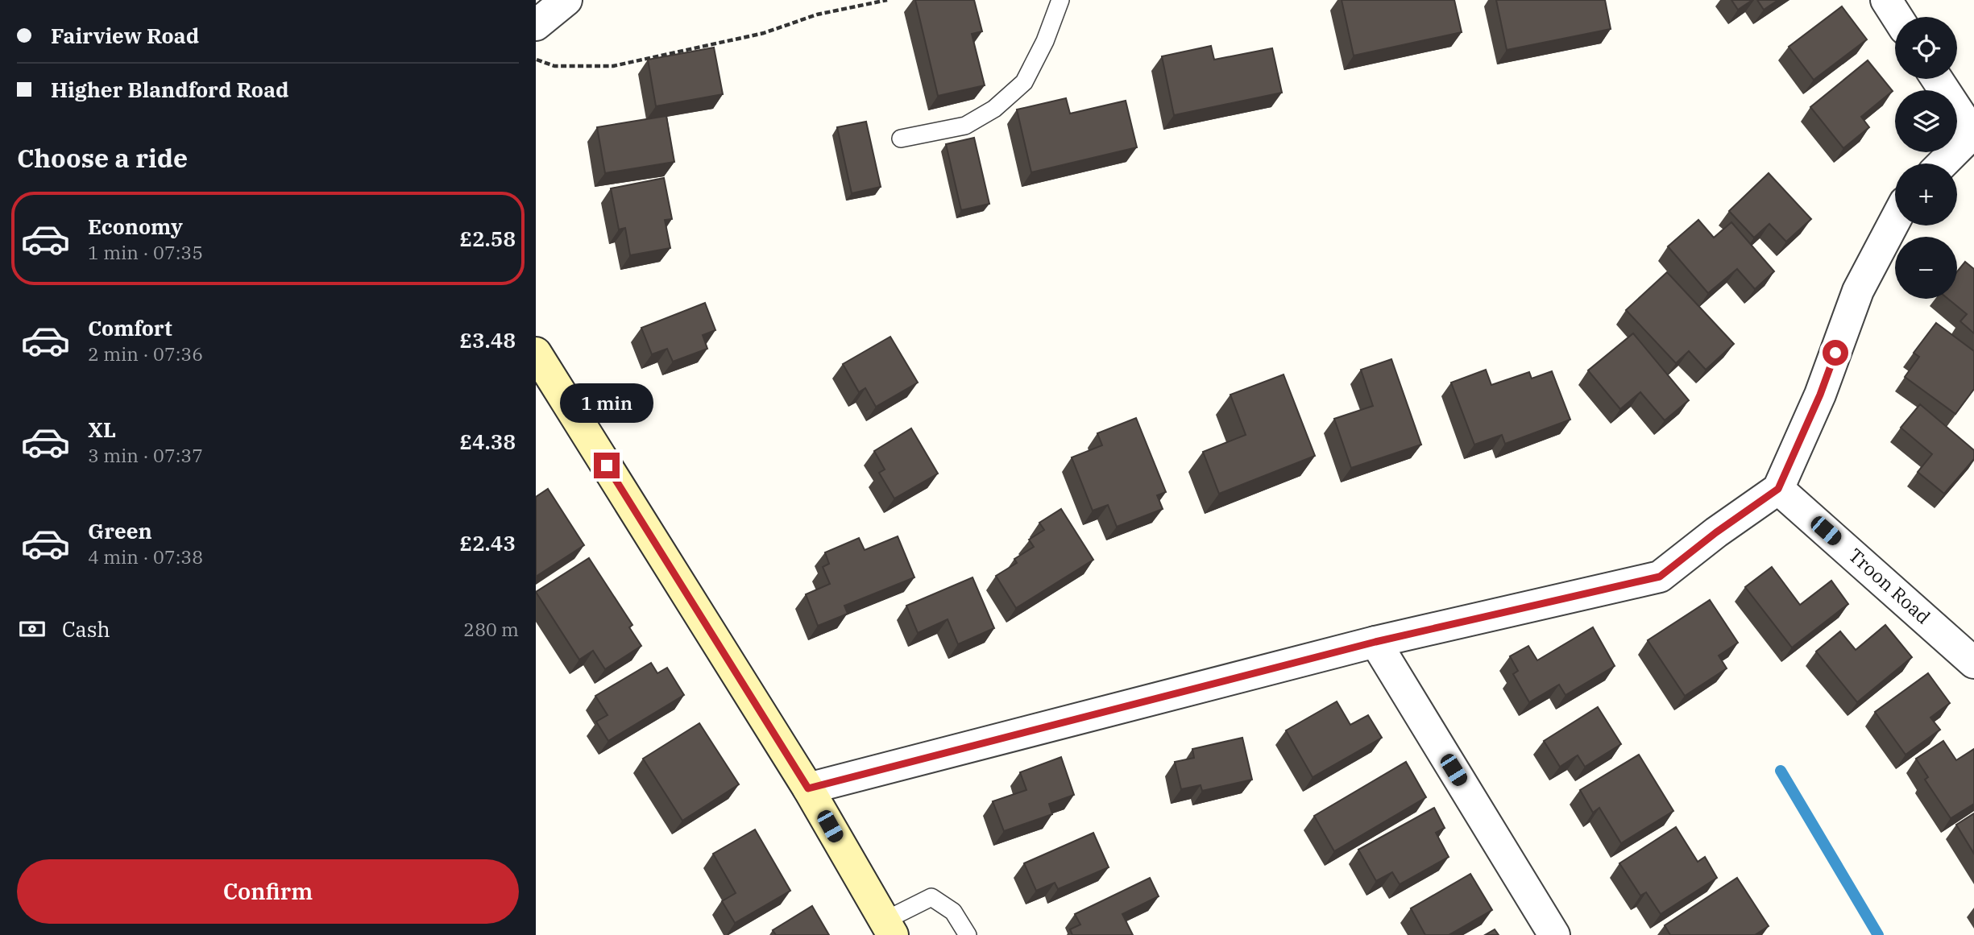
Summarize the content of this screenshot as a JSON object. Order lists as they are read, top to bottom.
{
  "streets": {
    "street": ["Troon Road"]
  },
  "page": {
    "banner": ["Fairview Road", "Higher Blandford Road"],
    "map_buttons": ["+", "−"],
    "heading": "Choose a ride",
    "list": [
      {
        "name": "Economy",
        "note": "1 min · 07:35",
        "value": "£2.58"
      },
      {
        "name": "Comfort",
        "note": "2 min · 07:36",
        "value": "£3.48"
      },
      {
        "name": "XL",
        "note": "3 min · 07:37",
        "value": "£4.38"
      },
      {
        "name": "Green",
        "note": "4 min · 07:38",
        "value": "£2.43"
      }
    ],
    "bubble": "1 min",
    "pay": ["Cash", "280 m"],
    "buttons": "Confirm"
  }
}
